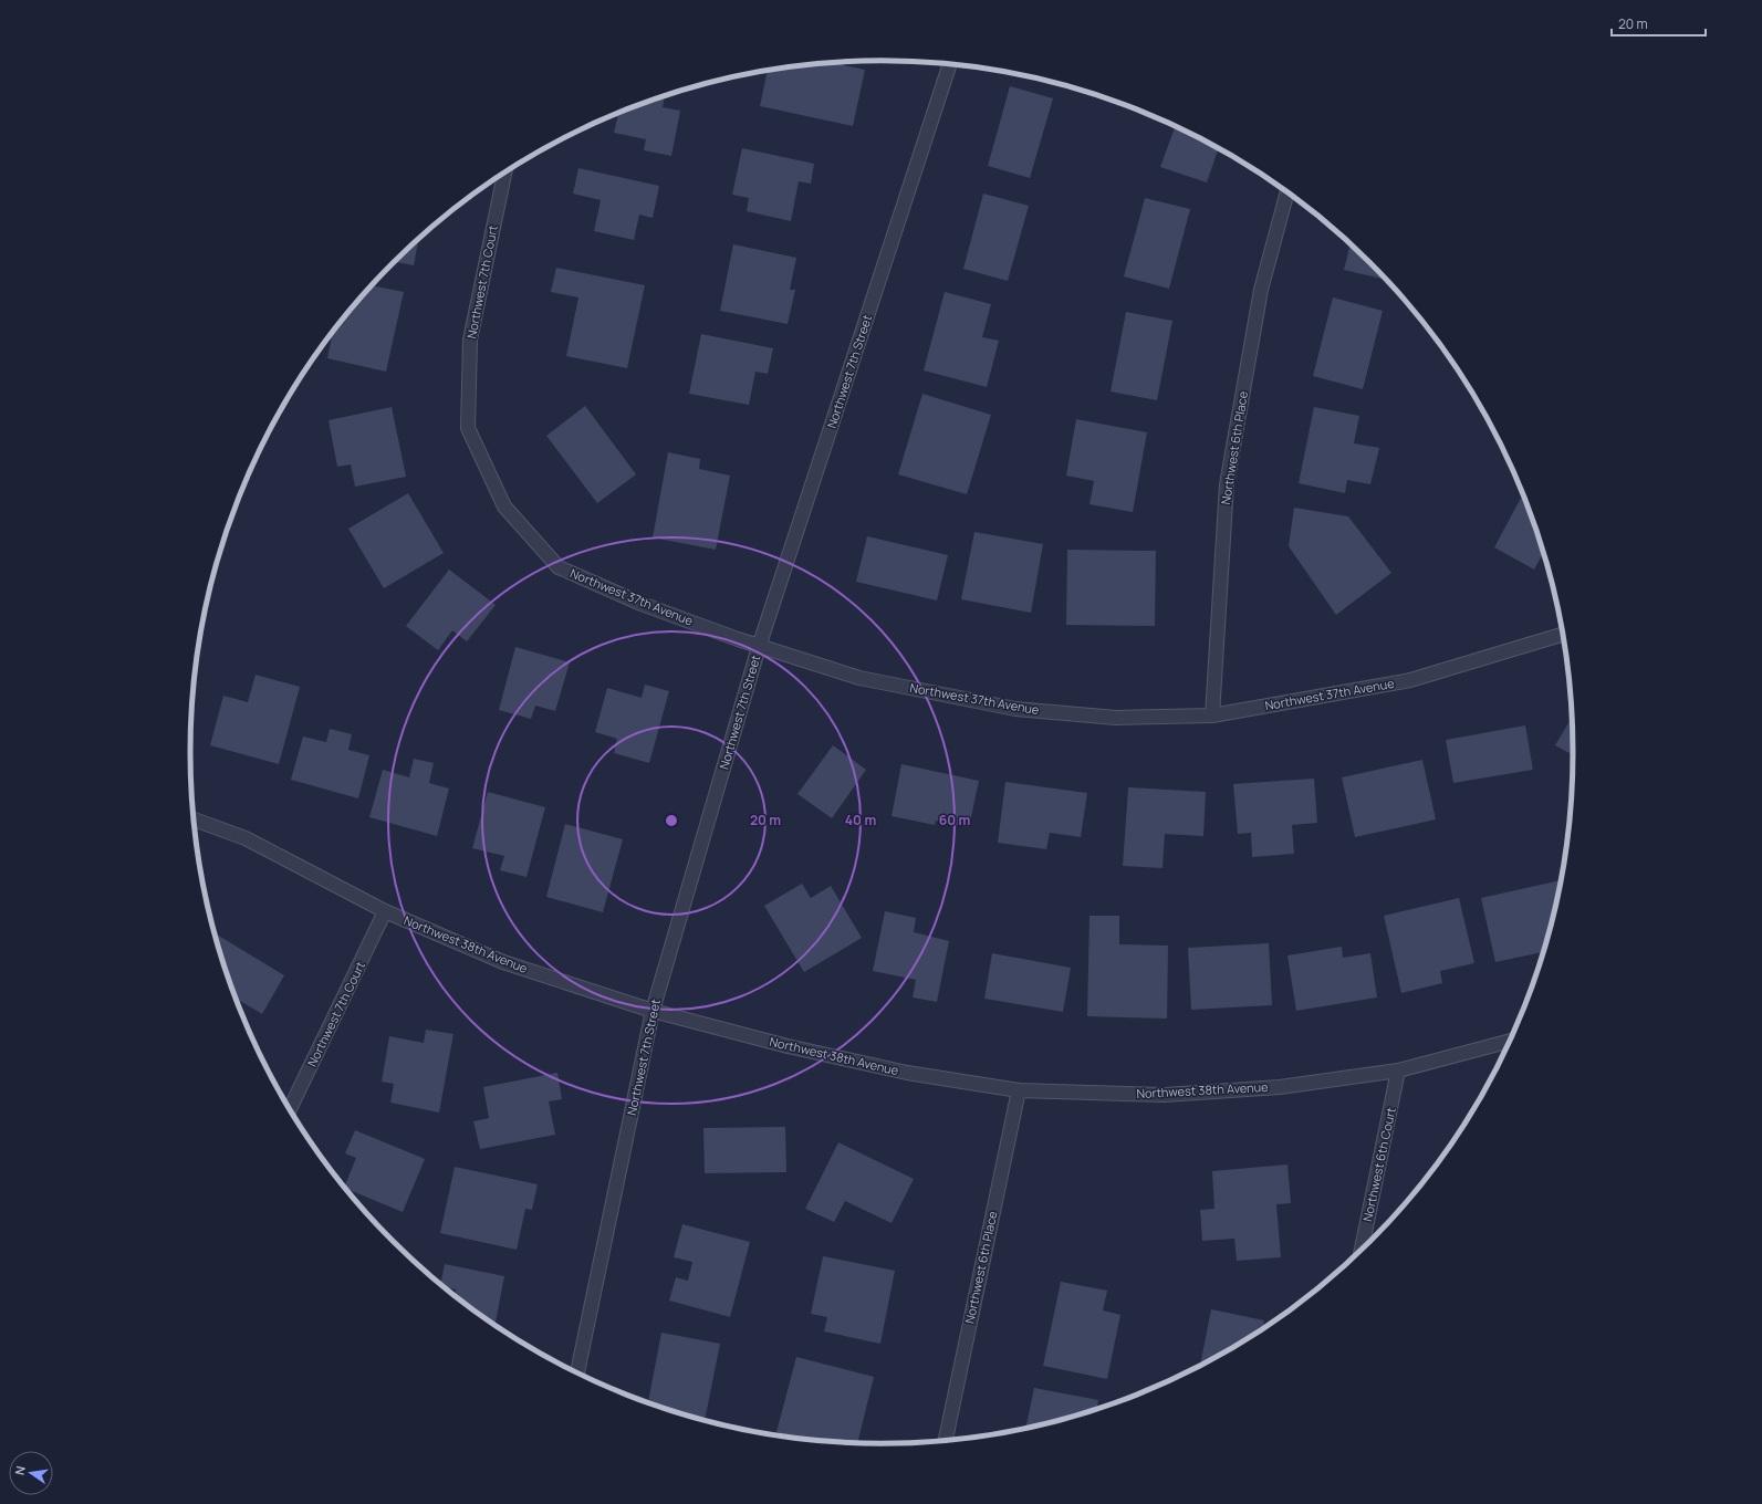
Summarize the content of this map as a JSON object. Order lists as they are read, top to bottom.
{
  "streets": {
    "street": [
      "Northwest 7th Court",
      "Northwest 7th Street",
      "Northwest 6th Place",
      "Northwest 37th Avenue",
      "Northwest 38th Avenue",
      "Northwest 6th Court"
    ]
  },
  "crossings": [
    ["Northwest 7th Court", "Northwest 37th Avenue"],
    ["Northwest 7th Court", "Northwest 38th Avenue"],
    ["Northwest 7th Street", "Northwest 37th Avenue"],
    ["Northwest 7th Street", "Northwest 38th Avenue"],
    ["Northwest 6th Place", "Northwest 37th Avenue"],
    ["Northwest 6th Place", "Northwest 38th Avenue"],
    ["Northwest 38th Avenue", "Northwest 6th Court"]
  ],
  "scale_bar": "20 m",
  "north": "left",
  "rings": ["20 m", "40 m", "60 m"]
}
